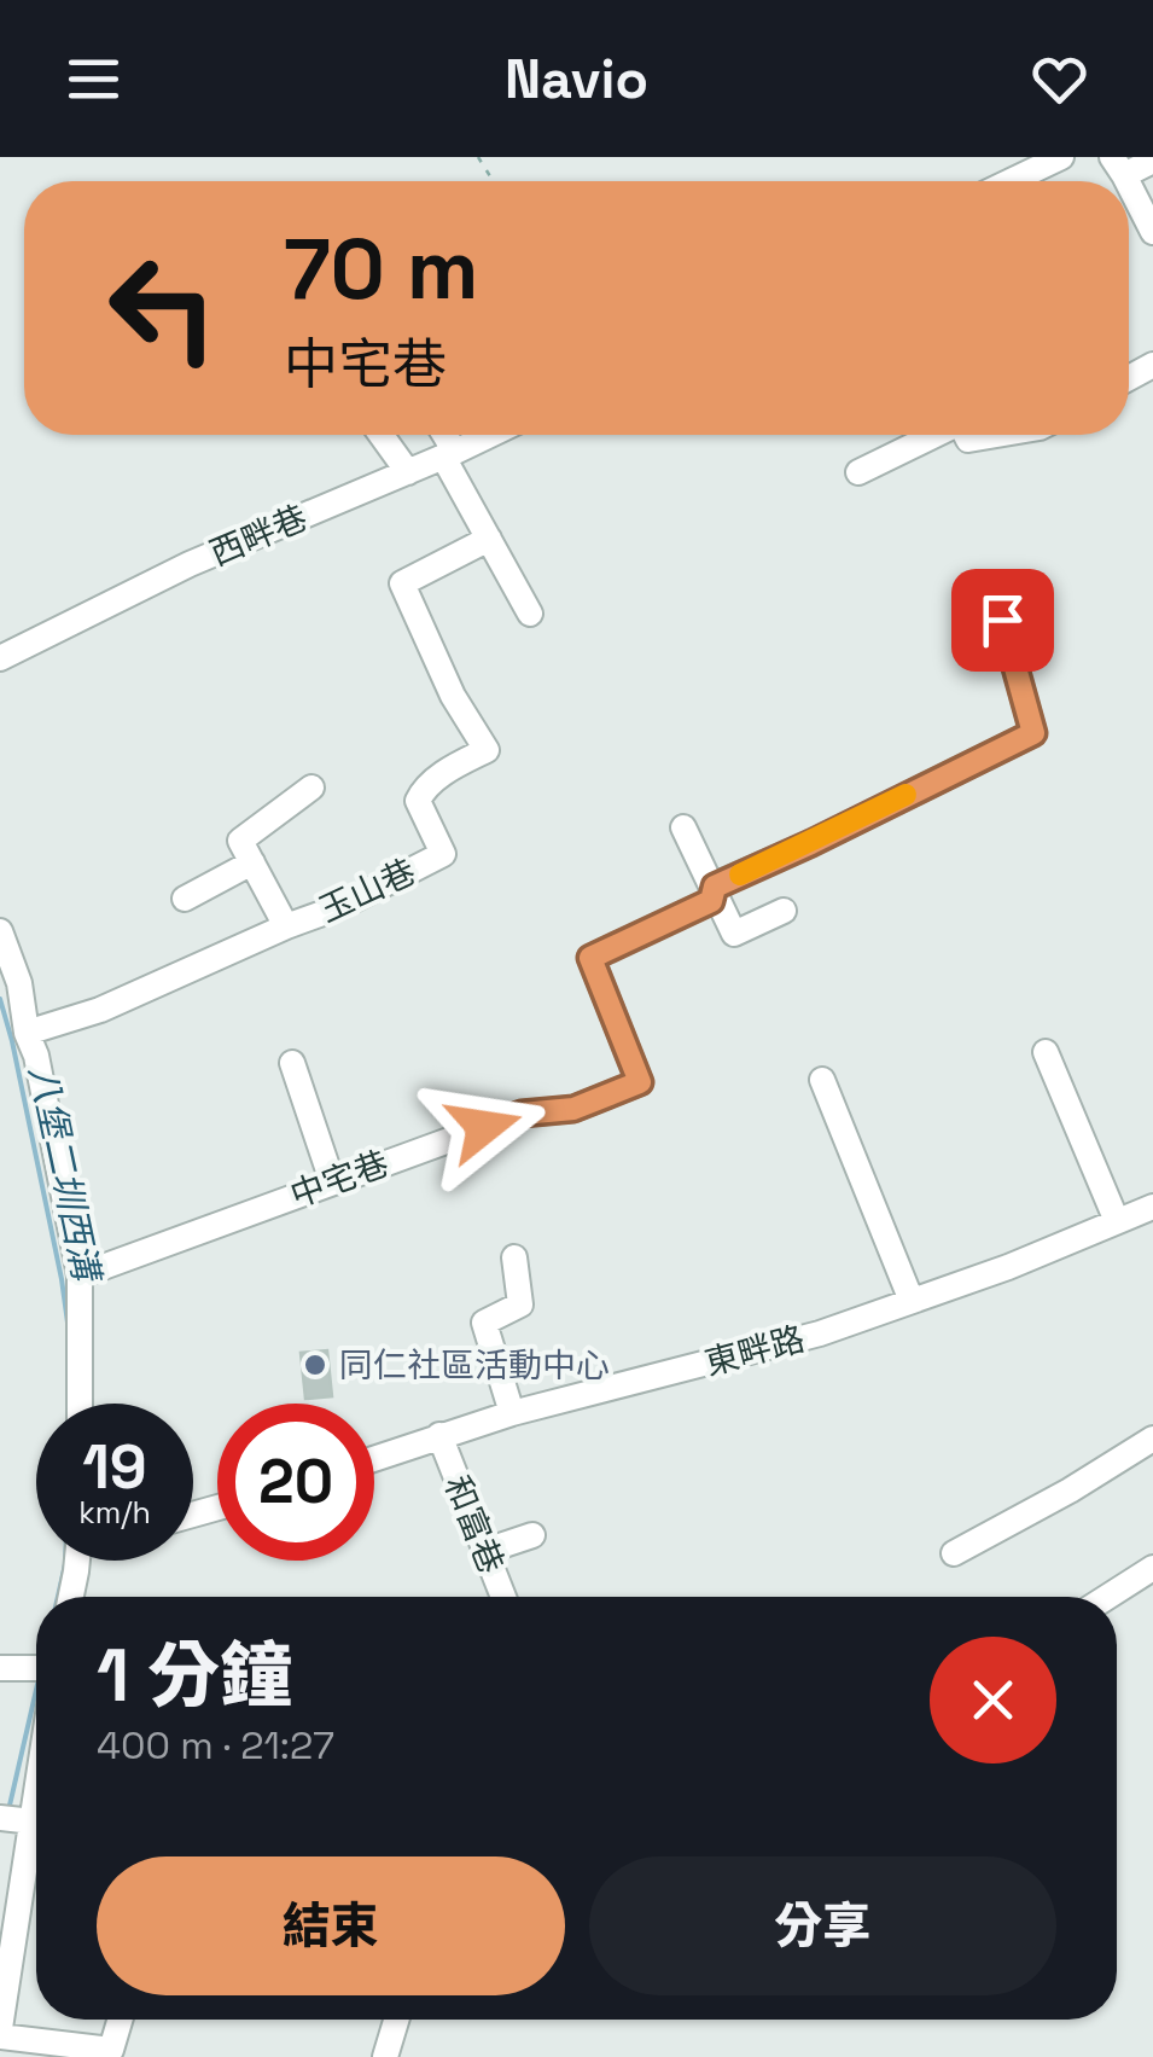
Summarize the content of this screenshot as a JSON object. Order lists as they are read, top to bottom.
{
  "streets": {
    "street": [
      "西畔巷",
      "玉山巷",
      "中宅巷",
      "東畔路",
      "和富巷"
    ]
  },
  "crossings": [
    ["東畔路", "和富巷"]
  ],
  "water": ["八堡二圳西溝"],
  "places": ["同仁社區活動中心"],
  "page": {
    "header": "Navio",
    "turn": ["70 m", "中宅巷"],
    "speed": "19 km/h",
    "limit": "20",
    "heading": ["1 分鐘", "400 m · 21:27"],
    "buttons": ["結束", "分享"]
  }
}
